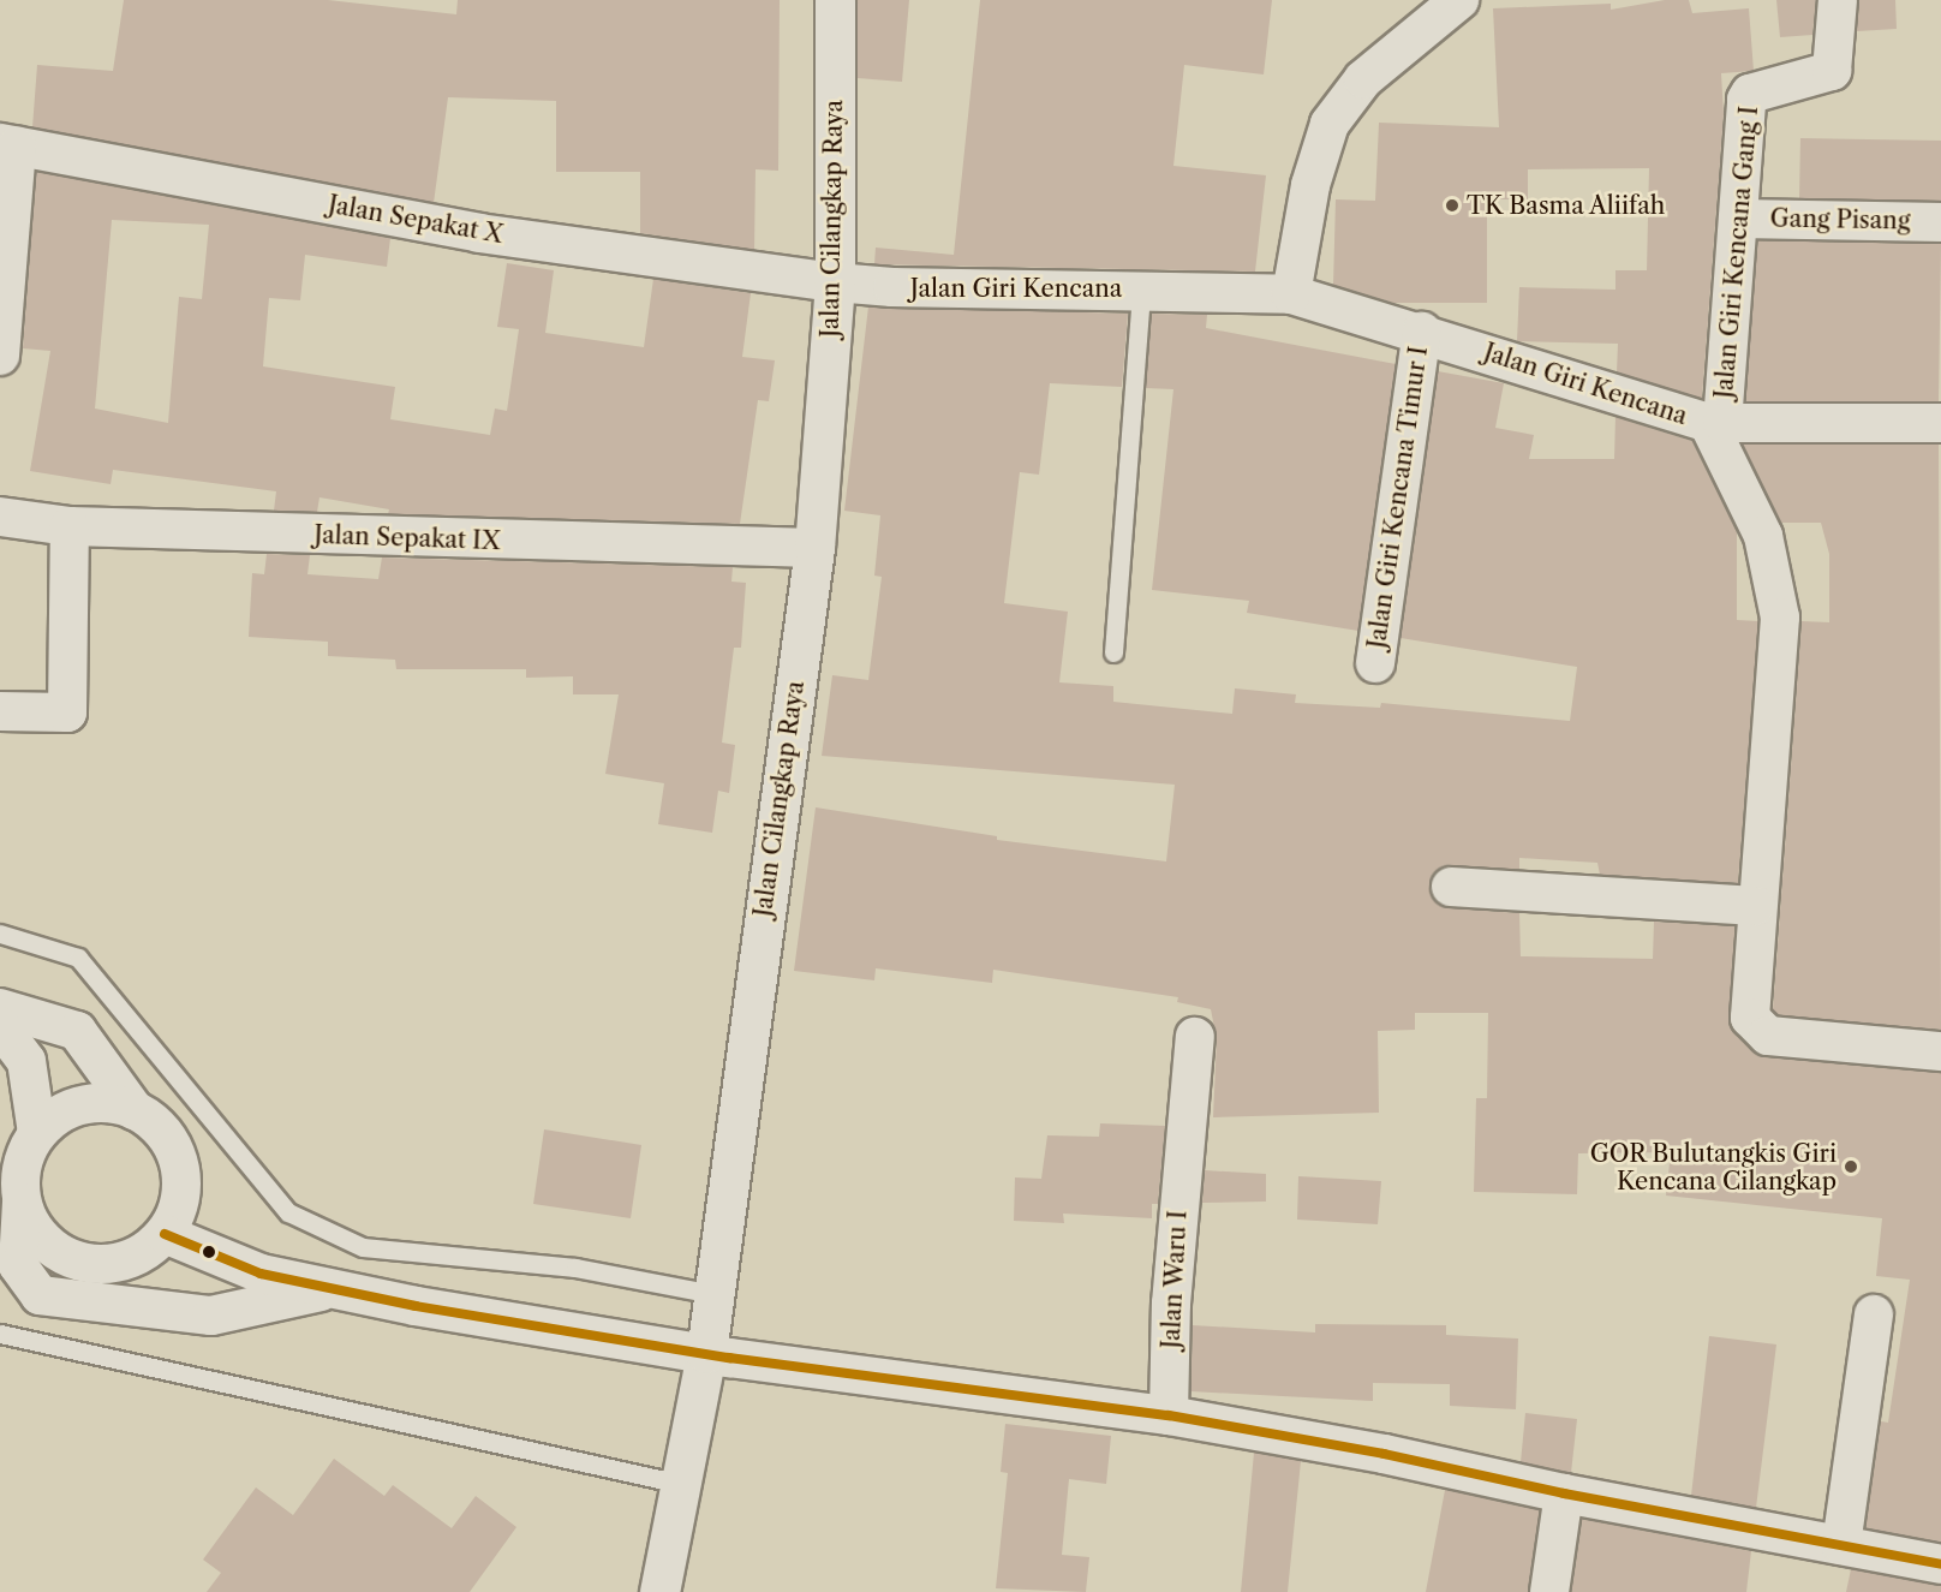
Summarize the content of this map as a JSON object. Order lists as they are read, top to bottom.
{
  "streets": {
    "street": [
      "Jalan Cilangkap Raya",
      "Jalan Sepakat X",
      "Gang Pisang",
      "Jalan Giri Kencana Gang I",
      "Jalan Giri Kencana",
      "Jalan Giri Kencana Timur I",
      "Jalan Sepakat IX",
      "Jalan Waru I"
    ]
  },
  "crossings": [
    ["Jalan Cilangkap Raya", "Jalan Sepakat X"],
    ["Jalan Cilangkap Raya", "Jalan Giri Kencana"],
    ["Jalan Cilangkap Raya", "Jalan Sepakat IX"],
    ["Jalan Sepakat X", "Jalan Giri Kencana"],
    ["Gang Pisang", "Jalan Giri Kencana Gang I"],
    ["Jalan Giri Kencana Gang I", "Jalan Giri Kencana"],
    ["Jalan Giri Kencana", "Jalan Giri Kencana Timur I"]
  ],
  "places": ["TK Basma Aliifah", "GOR Bulutangkis Giri Kencana Cilangkap"]
}
